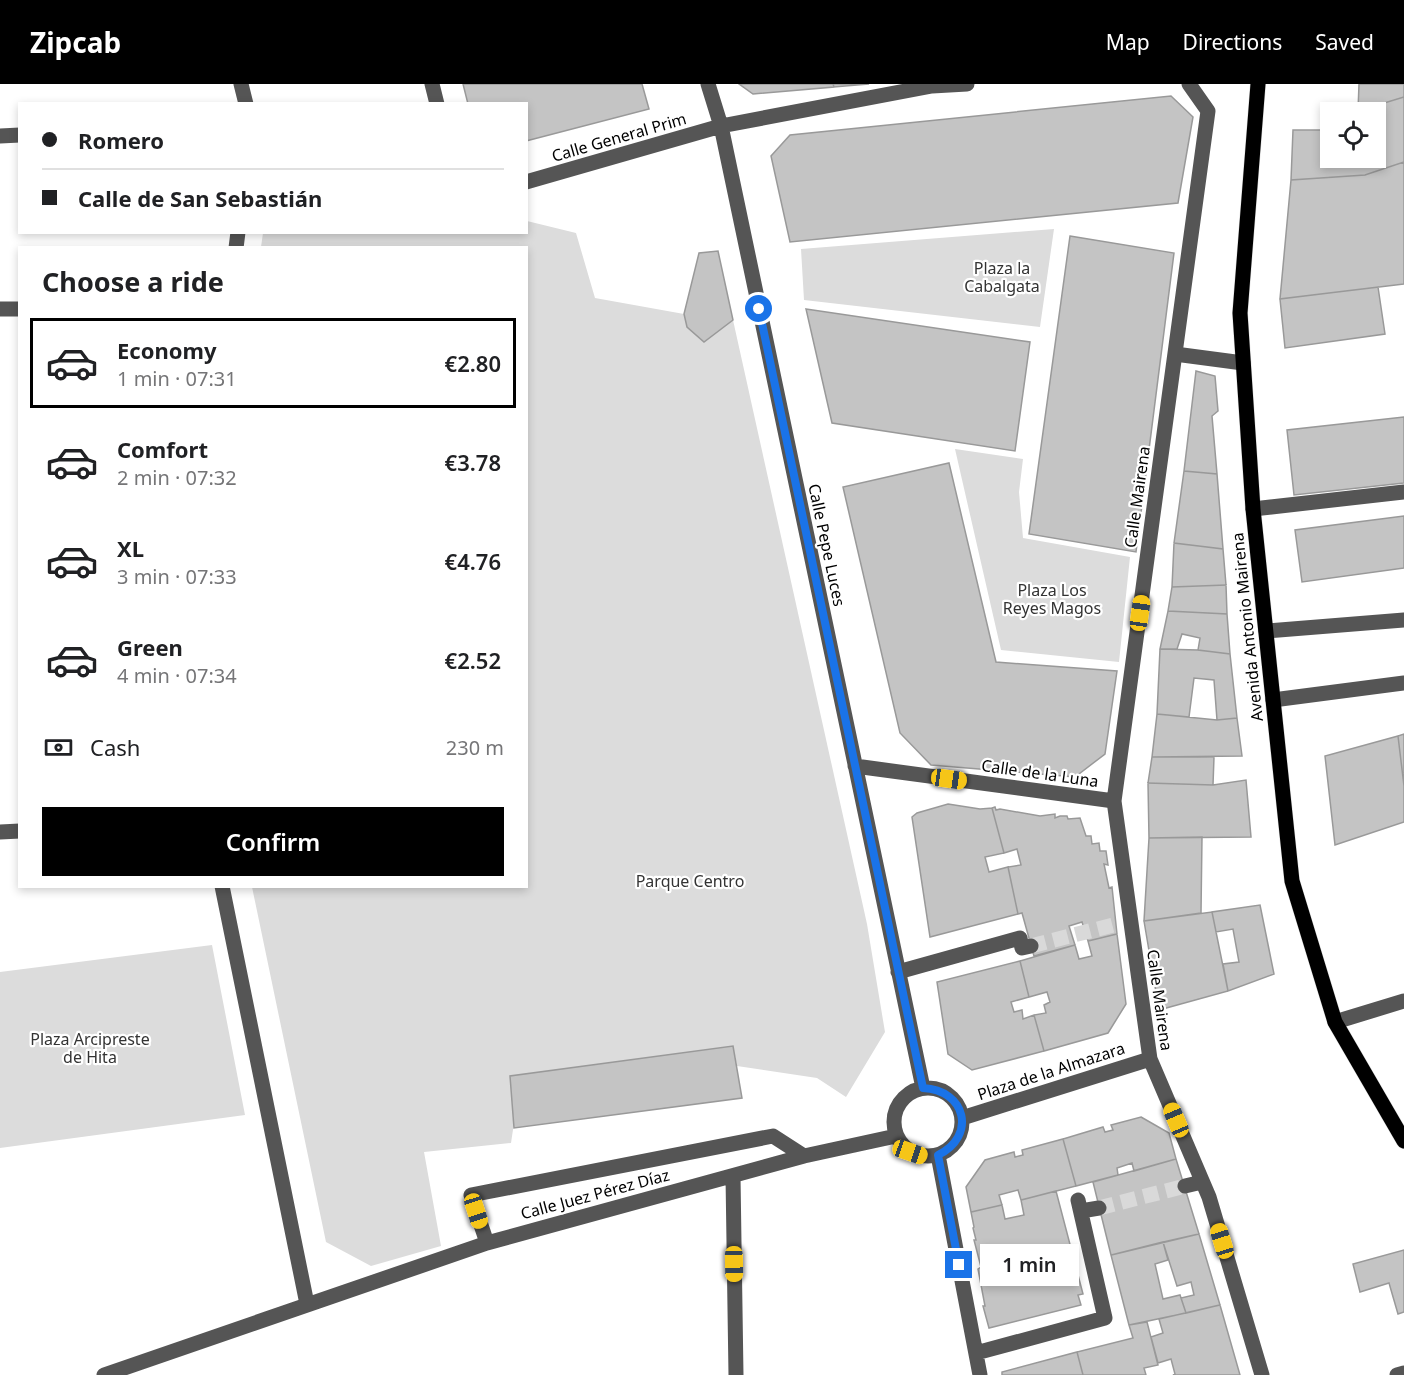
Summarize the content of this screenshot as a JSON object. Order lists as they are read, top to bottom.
{
  "streets": {
    "main road": ["Avenida Antonio Mairena"],
    "street": [
      "Calle General Prim",
      "Calle Mairena",
      "Calle Pepe Luces",
      "Calle de la Luna",
      "Plaza de la Almazara",
      "Calle Juez Pérez Díaz"
    ]
  },
  "crossings": [
    ["Calle General Prim", "Calle Pepe Luces"],
    ["Calle Mairena", "Calle de la Luna"],
    ["Calle Mairena", "Plaza de la Almazara"],
    ["Calle Pepe Luces", "Calle de la Luna"],
    ["Calle Pepe Luces", "Plaza de la Almazara"],
    ["Calle Pepe Luces", "Calle Juez Pérez Díaz"],
    ["Plaza de la Almazara", "Calle Juez Pérez Díaz"]
  ],
  "parks": [
    "Plaza la Cabalgata",
    "Plaza Los Reyes Magos",
    "Parque Centro",
    "Plaza Arcipreste de Hita"
  ],
  "page": {
    "header": "Zipcab",
    "nav": ["Map", "Directions", "Saved"],
    "banner": ["Romero", "Calle de San Sebastián"],
    "heading": "Choose a ride",
    "list": [
      {
        "name": "Economy",
        "note": "1 min · 07:31",
        "value": "€2.80"
      },
      {
        "name": "Comfort",
        "note": "2 min · 07:32",
        "value": "€3.78"
      },
      {
        "name": "XL",
        "note": "3 min · 07:33",
        "value": "€4.76"
      },
      {
        "name": "Green",
        "note": "4 min · 07:34",
        "value": "€2.52"
      }
    ],
    "pay": ["Cash", "230 m"],
    "buttons": "Confirm",
    "bubble": "1 min"
  }
}
